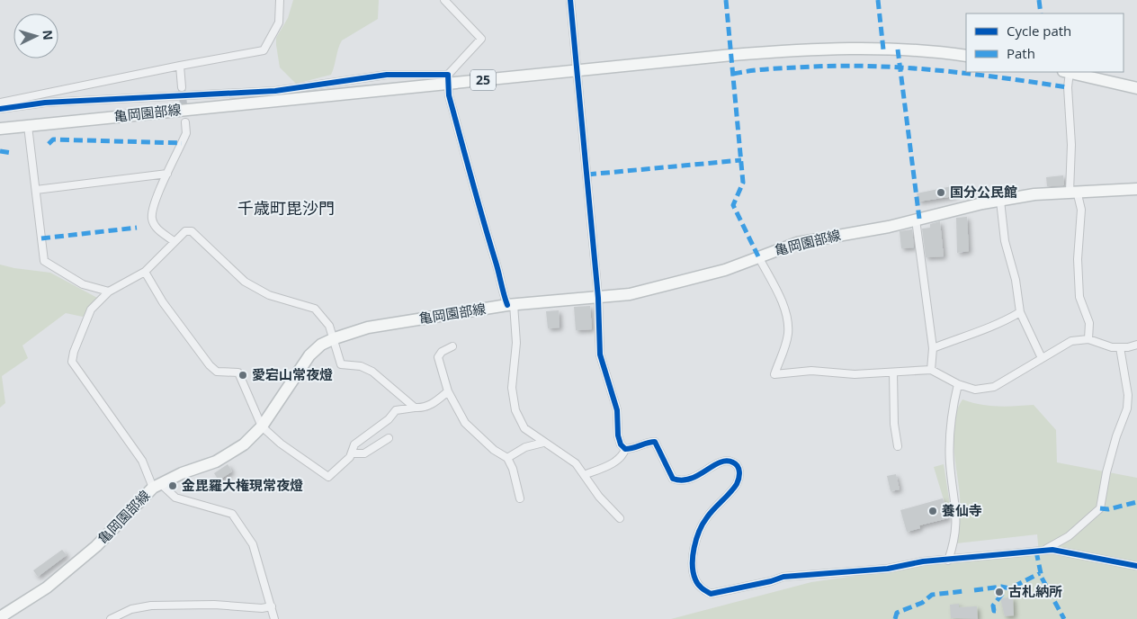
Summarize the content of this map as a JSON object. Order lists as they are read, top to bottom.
{
  "streets": {
    "main road": ["25", "亀岡園部線"]
  },
  "districts": ["千歳町毘沙門"],
  "places": [
    "国分公民館",
    "愛宕山常夜燈",
    "金毘羅大権現常夜燈",
    "養仙寺",
    "古札納所"
  ],
  "legend": ["Cycle path", "Path"],
  "north": "right"
}
